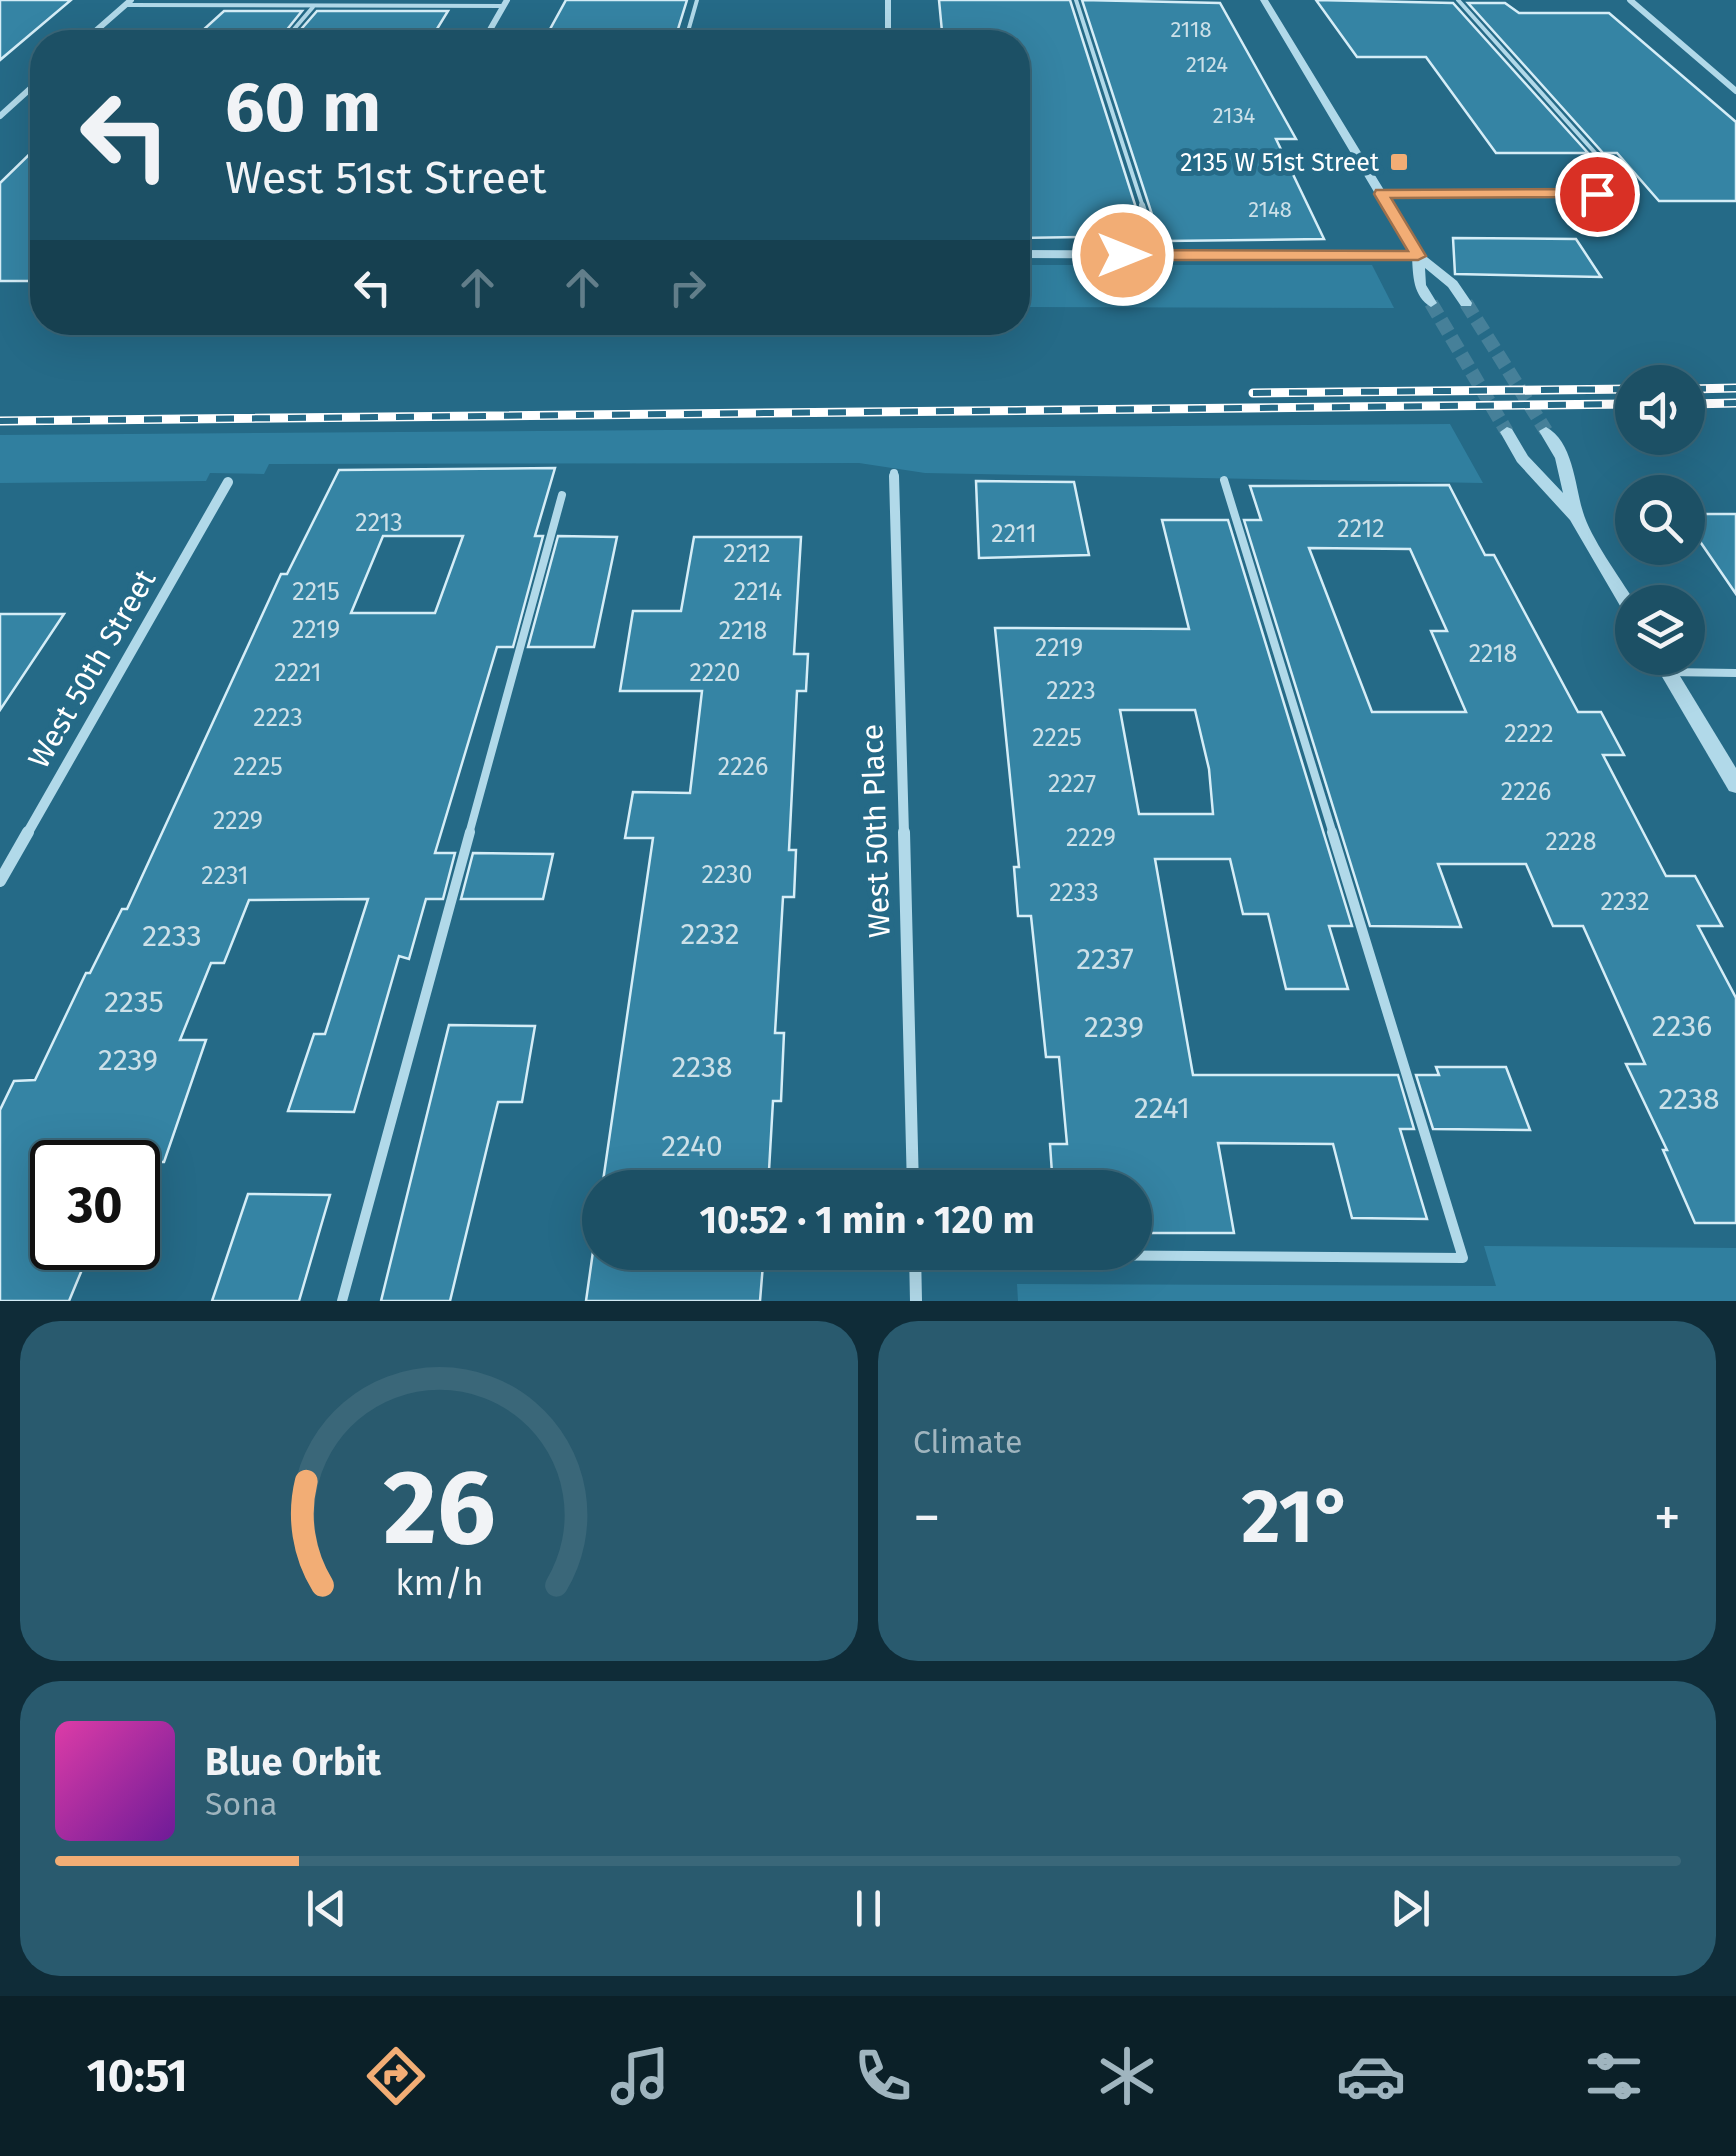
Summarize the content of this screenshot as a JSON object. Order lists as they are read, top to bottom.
{
  "streets": {
    "street": ["West 50th Street", "West 50th Place"]
  },
  "places": {
    "transit": ["2135 W 51st Street"]
  },
  "house_numbers": [
    "2118",
    "2124",
    "2134",
    "2148",
    "2213",
    "2212",
    "2211",
    "2212",
    "2215",
    "2214",
    "2219",
    "2218",
    "2219",
    "2218",
    "2221",
    "2220",
    "2223",
    "2223",
    "2222",
    "2225",
    "2225",
    "2226",
    "2227",
    "2226",
    "2229",
    "2229",
    "2228",
    "2230",
    "2231",
    "2233",
    "2232",
    "2232",
    "2233",
    "2237",
    "2235",
    "2236",
    "2239",
    "2239",
    "2238",
    "2238",
    "2241",
    "2240"
  ],
  "page": {
    "turn": ["60 m", "West 51st Street"],
    "limit": "30",
    "trip": "10:52 · 1 min · 120 m",
    "tile": "Climate",
    "heat": ["−", "21°", "+"],
    "song": ["Blue Orbit", "Sona"],
    "tabs": "10:51",
    "gauge": ["26", "km/h"]
  }
}
